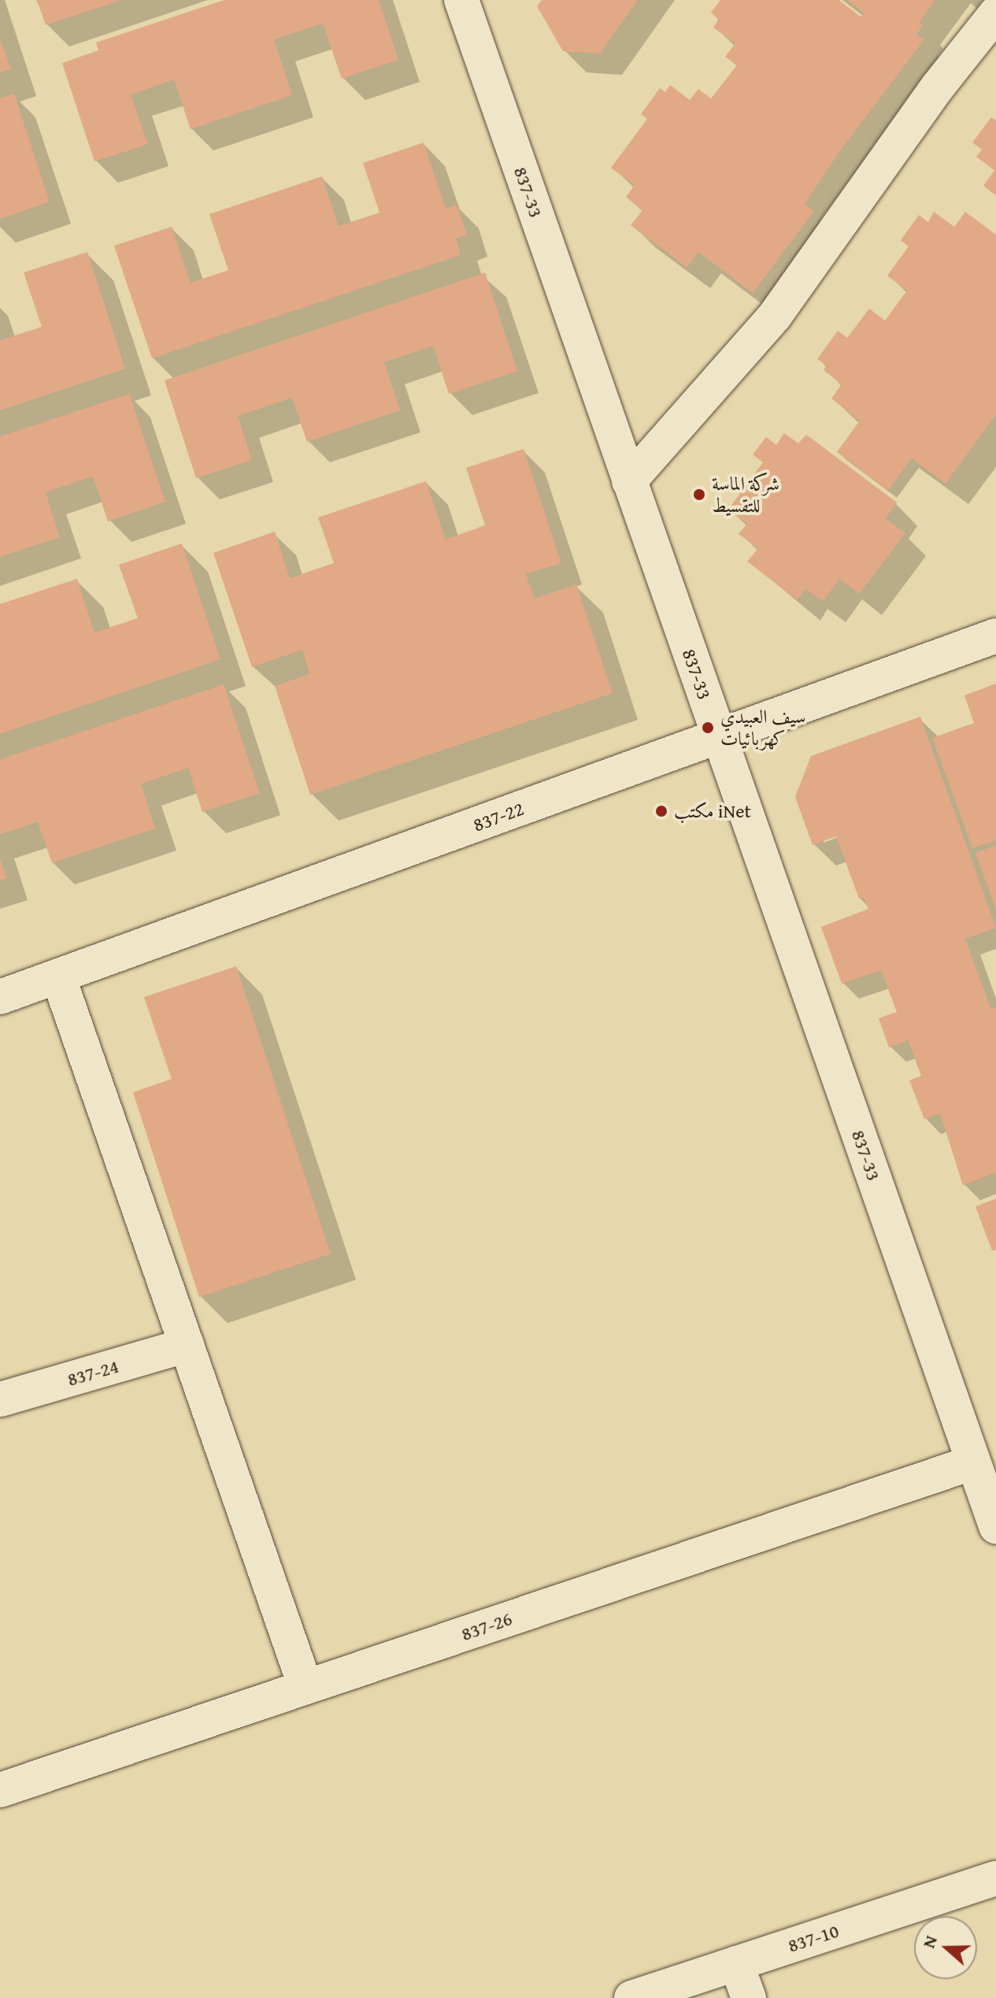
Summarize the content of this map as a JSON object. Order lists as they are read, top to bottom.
{
  "streets": {
    "street": [
      "837-33",
      "837-22",
      "837-24",
      "837-26",
      "837-10"
    ]
  },
  "crossings": [
    ["837-33", "837-22"],
    ["837-33", "837-26"]
  ],
  "places": ["شركة الماسة للتقسيط", "سيف العبيدي كهربائيات", "مكتب iNet"],
  "north": "left"
}
